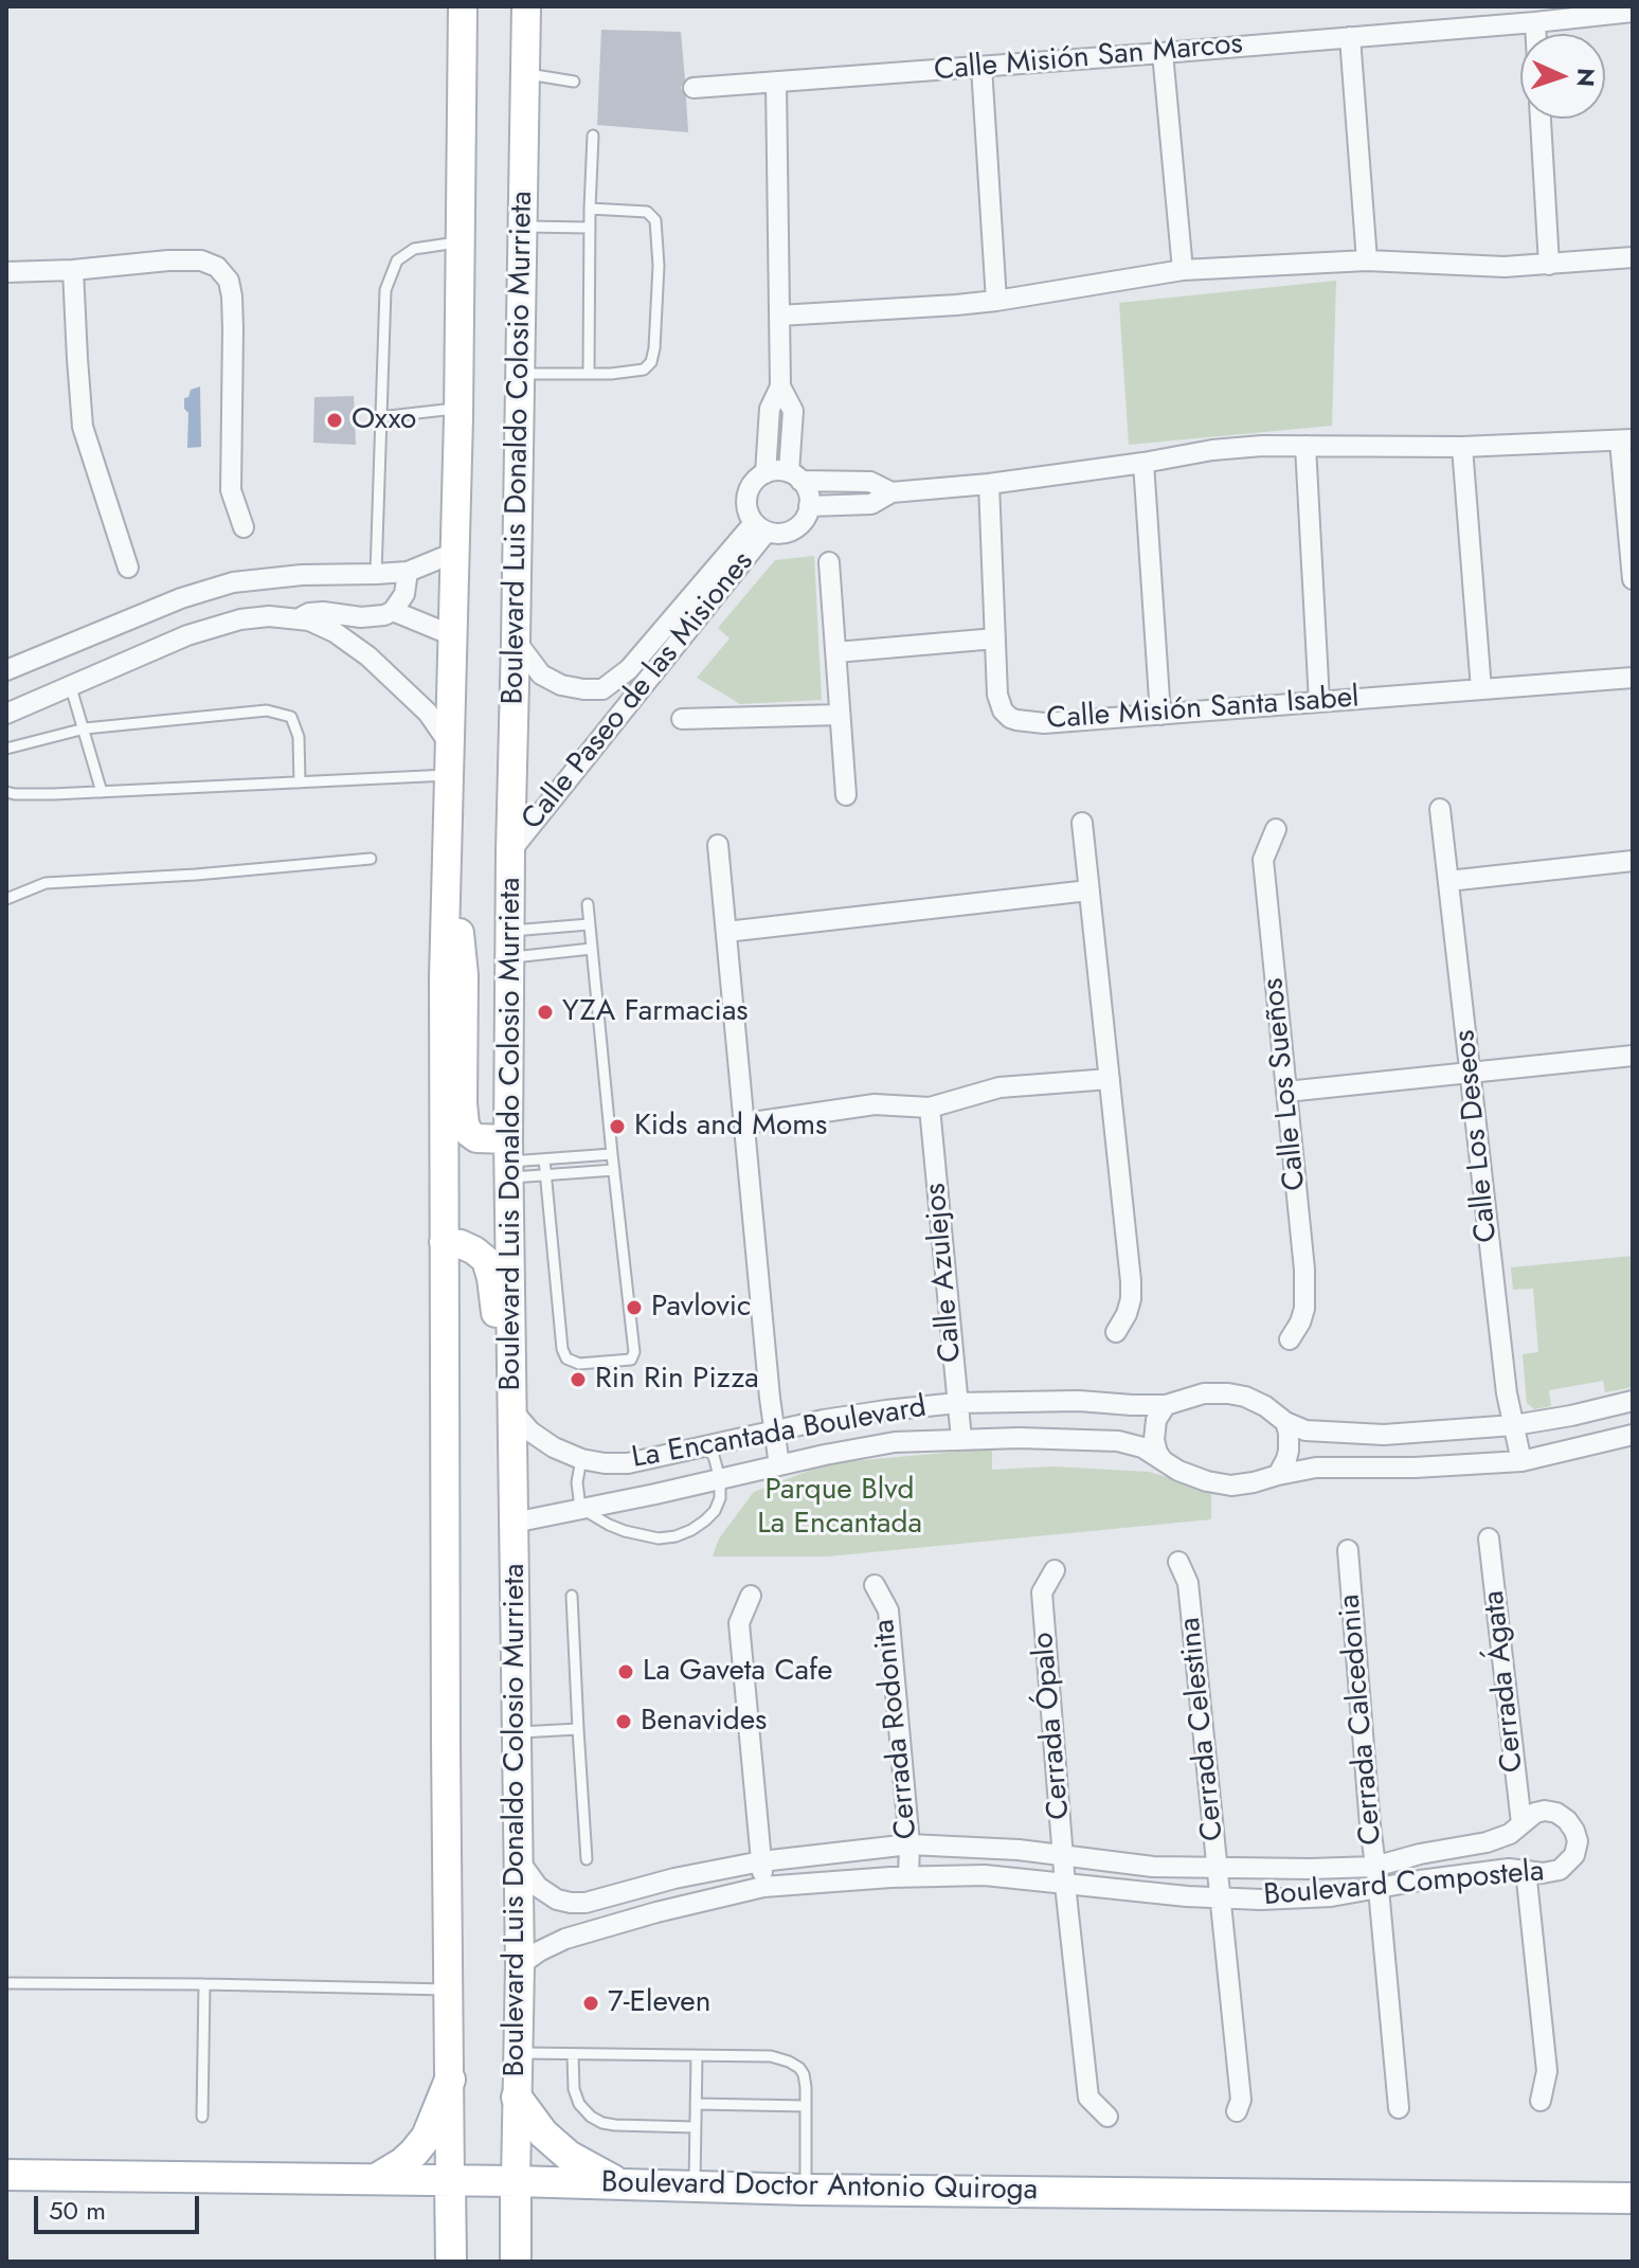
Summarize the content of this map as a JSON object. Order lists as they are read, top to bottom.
{
  "streets": {
    "main road": ["Boulevard Luis Donaldo Colosio Murrieta", "Boulevard Doctor Antonio Quiroga"],
    "street": [
      "Calle Misión San Marcos",
      "Calle Paseo de las Misiones",
      "Calle Misión Santa Isabel",
      "Calle Los Sueños",
      "Calle Los Deseos",
      "Calle Azulejos",
      "La Encantada Boulevard",
      "Cerrada Ágata",
      "Cerrada Calcedonia",
      "Cerrada Ópalo",
      "Cerrada Rodonita",
      "Cerrada Celestina",
      "Boulevard Compostela"
    ]
  },
  "crossings": [
    ["Boulevard Luis Donaldo Colosio Murrieta", "Calle Paseo de las Misiones"],
    ["Boulevard Luis Donaldo Colosio Murrieta", "La Encantada Boulevard"],
    ["Boulevard Luis Donaldo Colosio Murrieta", "Boulevard Compostela"],
    ["Boulevard Luis Donaldo Colosio Murrieta", "Boulevard Doctor Antonio Quiroga"],
    ["Calle Los Deseos", "La Encantada Boulevard"],
    ["Calle Azulejos", "La Encantada Boulevard"],
    ["Cerrada Ágata", "Boulevard Compostela"],
    ["Cerrada Calcedonia", "Boulevard Compostela"],
    ["Cerrada Ópalo", "Boulevard Compostela"],
    ["Cerrada Rodonita", "Boulevard Compostela"],
    ["Cerrada Celestina", "Boulevard Compostela"]
  ],
  "parks": ["Parque Blvd La Encantada"],
  "places": [
    "Oxxo",
    "YZA Farmacias",
    "Kids and Moms",
    "Pavlovic",
    "Rin Rin Pizza",
    "La Gaveta Cafe",
    "Benavides",
    "7-Eleven"
  ],
  "scale_bar": "50 m",
  "north": "right"
}
